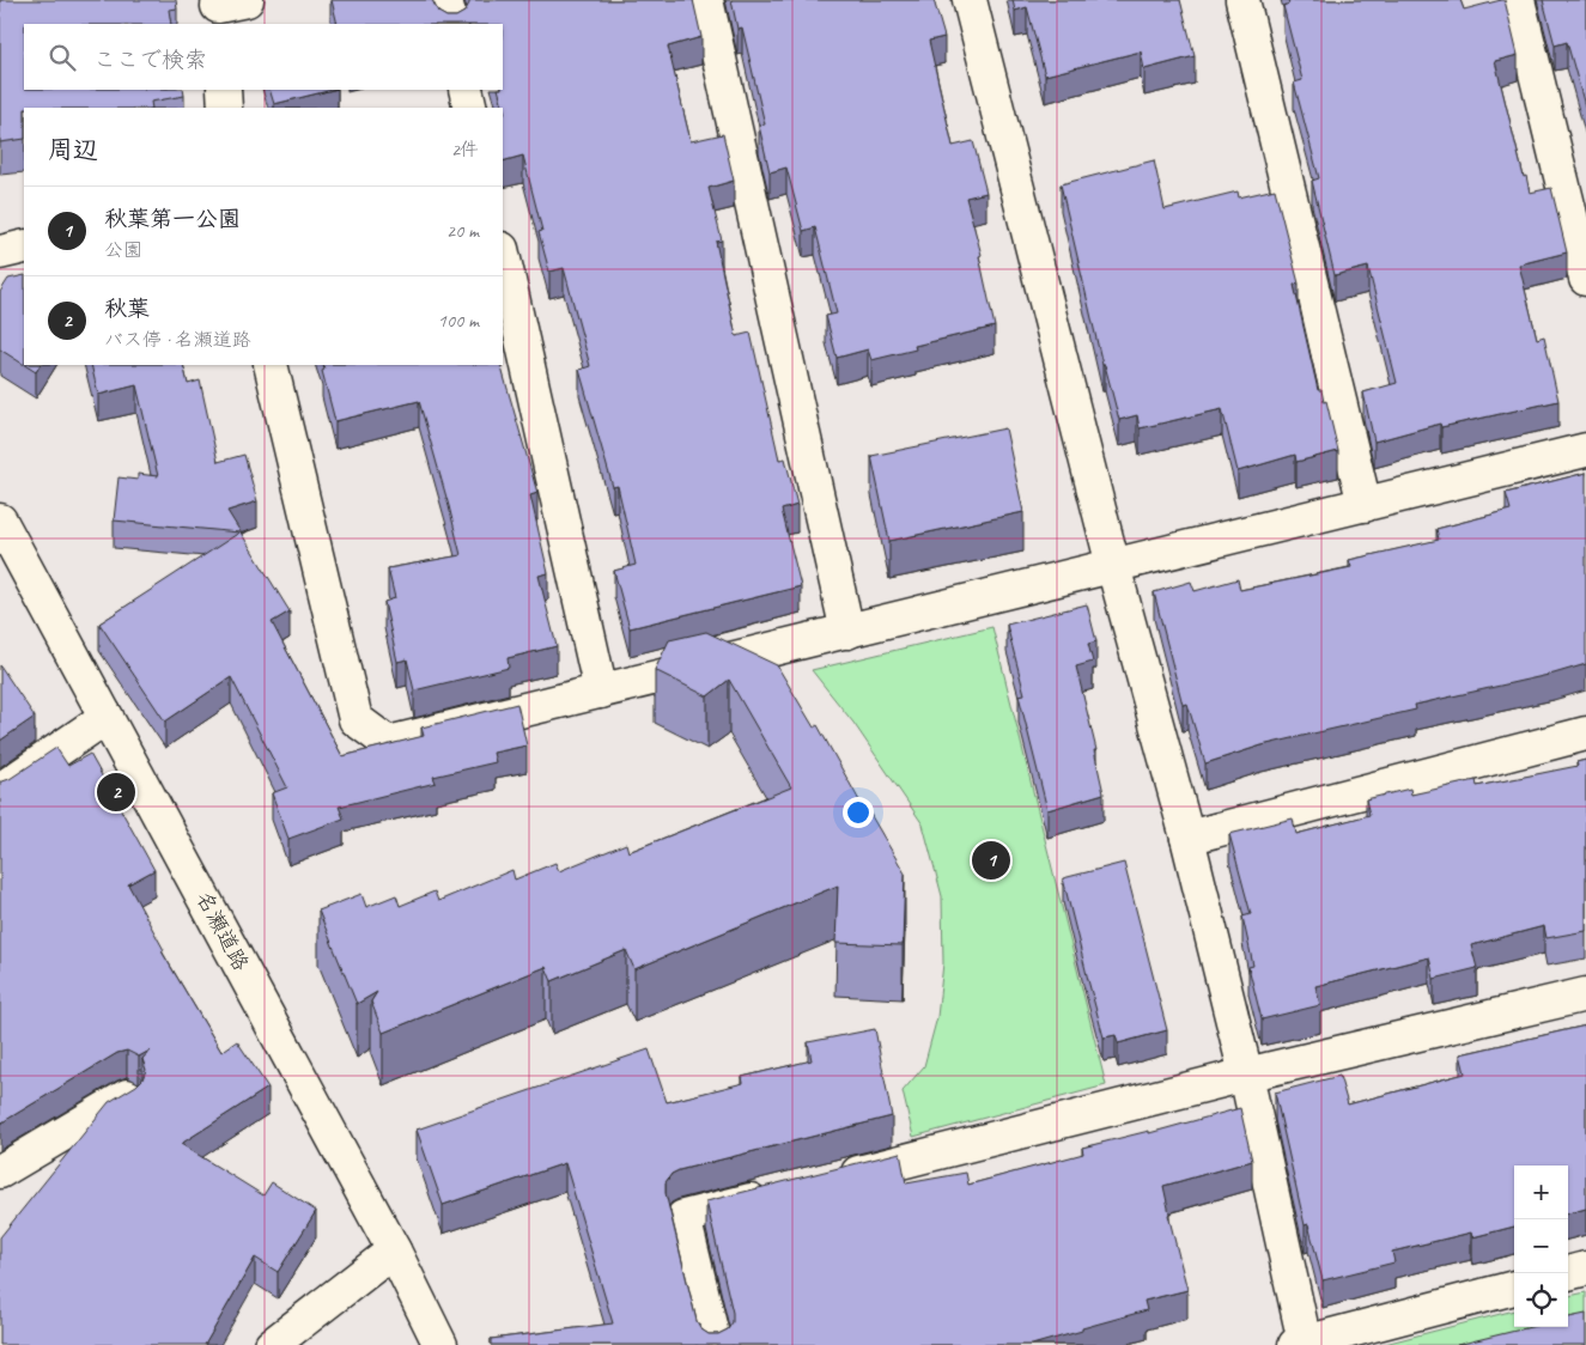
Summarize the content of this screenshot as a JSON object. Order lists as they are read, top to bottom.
{
  "streets": {
    "street": ["名瀬道路"]
  },
  "page": {
    "search": "ここで検索",
    "heading": ["周辺", "2件"],
    "list": [
      {
        "mark": "1",
        "name": "秋葉第一公園",
        "note": "公園",
        "value": "20 m"
      },
      {
        "mark": "2",
        "name": "秋葉",
        "note": "バス停 · 名瀬道路",
        "value": "100 m"
      }
    ],
    "pins": ["2", "1"],
    "map_buttons": ["+", "−"]
  }
}
